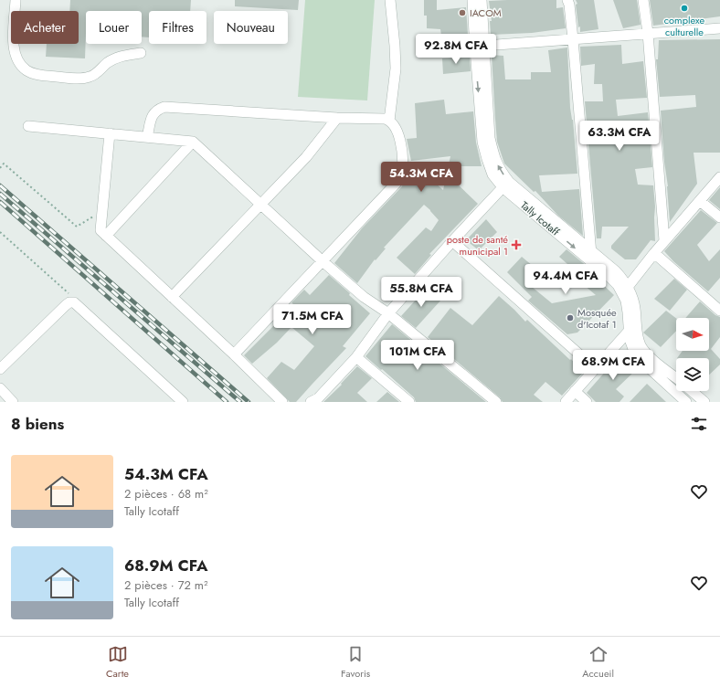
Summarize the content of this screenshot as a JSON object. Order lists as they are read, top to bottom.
{
  "streets": {
    "street": ["Tally Icotaff"]
  },
  "places": {
    "other": ["complexe culturelle", "IACOM", "Mosquée d'Icotaf 1"],
    "health": ["poste de santé municipal 1"]
  },
  "north": "right",
  "page": {
    "chip": [
      "Acheter",
      "Louer",
      "Filtres",
      "Nouveau"
    ],
    "price": [
      "92.8M CFA",
      "63.3M CFA",
      "54.3M CFA",
      "94.4M CFA",
      "55.8M CFA",
      "71.5M CFA",
      "101M CFA",
      "68.9M CFA"
    ],
    "heading": "8 biens",
    "list": [
      {
        "name": "54.3M CFA",
        "note": "2 pièces · 68 m² · Tally Icotaff"
      },
      {
        "name": "68.9M CFA",
        "note": "2 pièces · 72 m² · Tally Icotaff"
      }
    ],
    "tabs": ["Carte", "Favoris", "Accueil"]
  }
}
